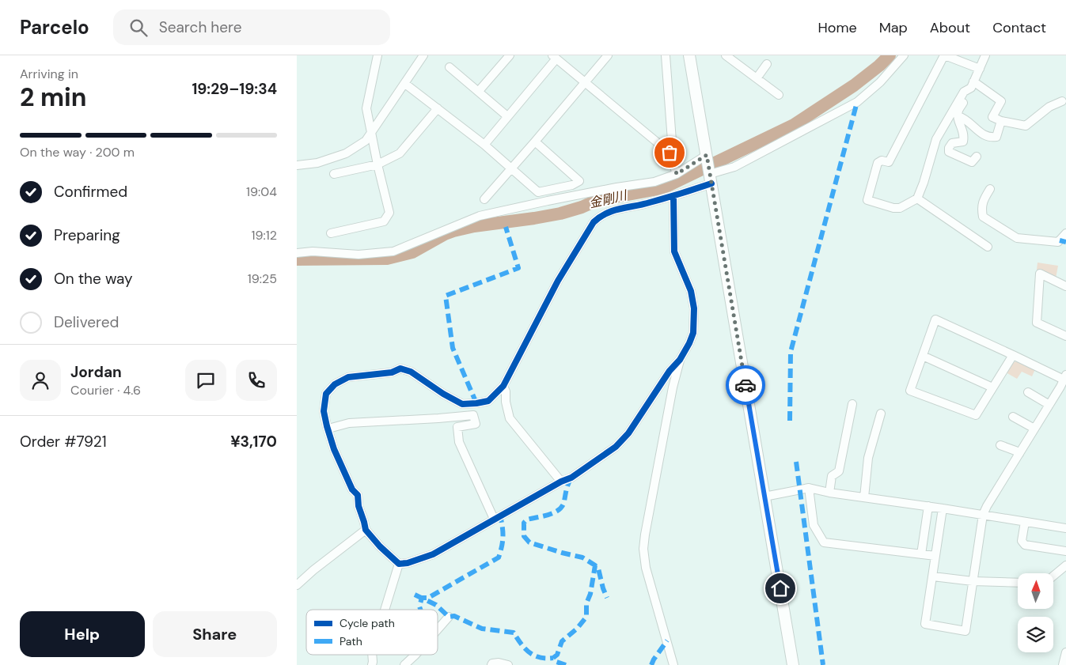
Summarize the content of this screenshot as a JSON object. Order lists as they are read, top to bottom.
{
  "water": ["金剛川"],
  "legend": ["Cycle path", "Path"],
  "north": "top",
  "page": {
    "header": "Parcelo",
    "search": "Search here",
    "nav": [
      "Home",
      "Map",
      "About",
      "Contact"
    ],
    "heading": ["2 min", "Arriving in", "19:29–19:34"],
    "panel": [
      "Jordan",
      "Courier · 4.6",
      "Order #7921",
      "¥3,170"
    ],
    "bar": "On the way · 200 m",
    "list": [
      ["Confirmed", "19:04"],
      ["Preparing", "19:12"],
      ["On the way", "19:25"],
      "Delivered"
    ],
    "buttons": ["Help", "Share"]
  }
}
